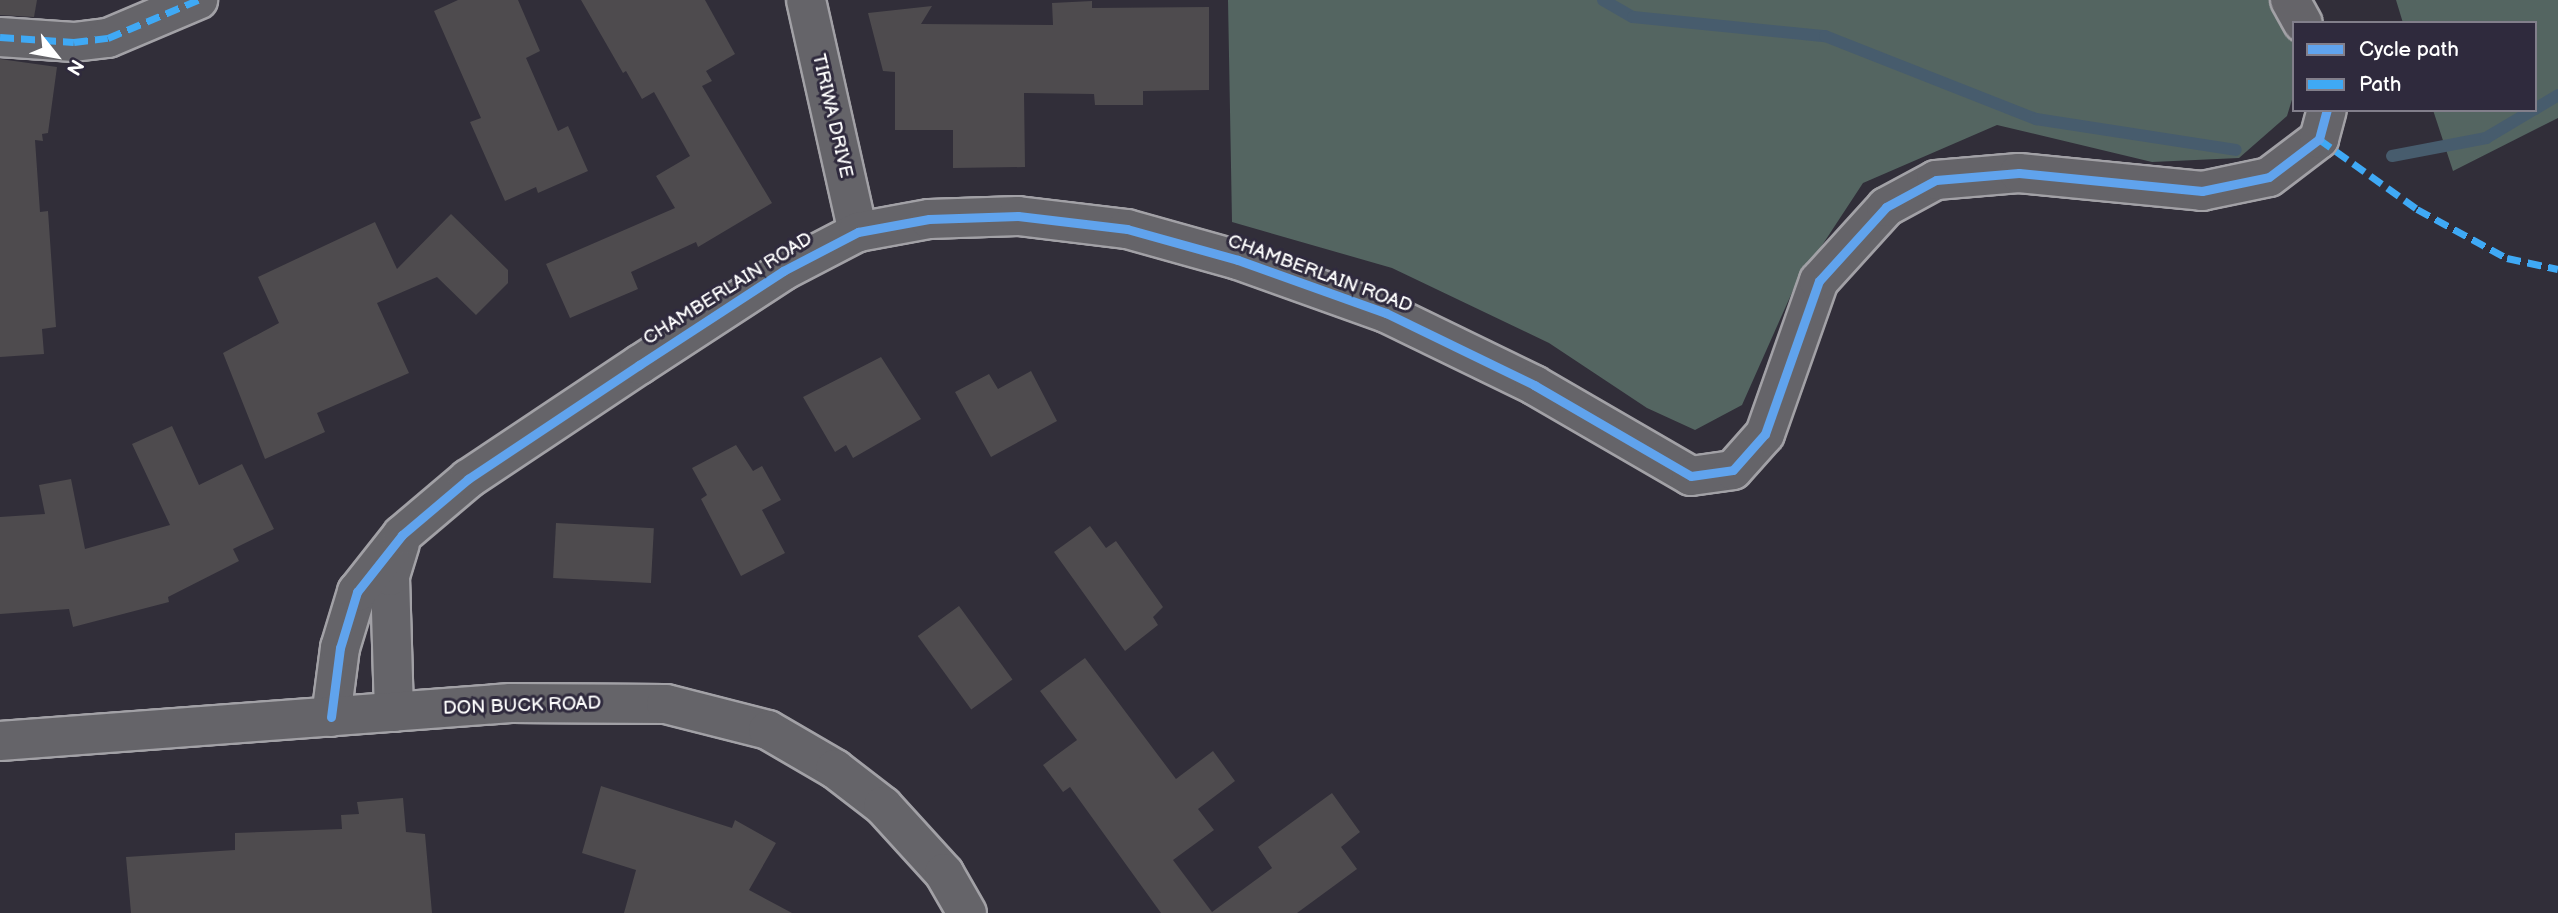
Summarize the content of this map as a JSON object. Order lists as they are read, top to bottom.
{
  "streets": {
    "street": ["TIRIWA DRIVE", "CHAMBERLAIN ROAD", "DON BUCK ROAD"]
  },
  "crossings": [
    ["TIRIWA DRIVE", "CHAMBERLAIN ROAD"],
    ["CHAMBERLAIN ROAD", "DON BUCK ROAD"]
  ],
  "legend": ["Cycle path", "Path"],
  "north": "bottom right"
}
